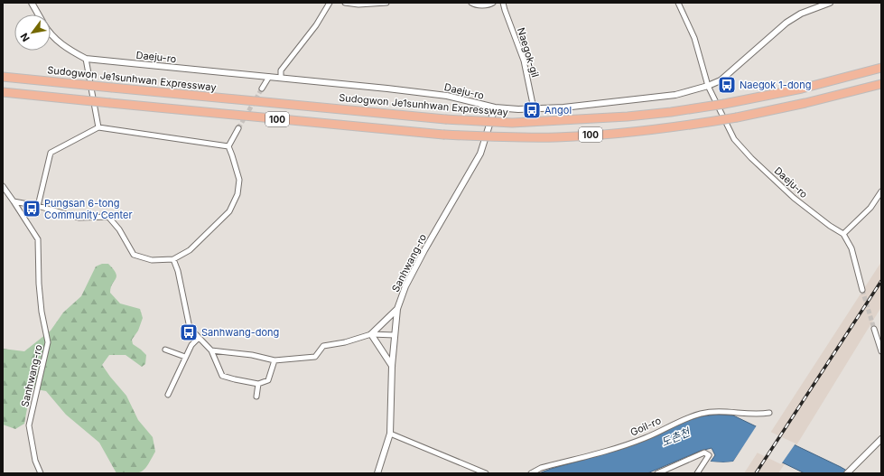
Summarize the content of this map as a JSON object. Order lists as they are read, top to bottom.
{
  "streets": {
    "highway": ["Sudogwon Je1sunhwan Expressway", "100"],
    "street": [
      "Naegok-gil",
      "Daeju-ro",
      "Sanhwang-ro",
      "Goil-ro"
    ]
  },
  "crossings": [
    ["Naegok-gil", "Daeju-ro"],
    ["Daeju-ro", "Sanhwang-ro"]
  ],
  "water": ["도촌천"],
  "places": {
    "bus stop": [
      "Naegok 1-dong",
      "Angol",
      "Pungsan 6-tong Community Center",
      "Sanhwang-dong"
    ]
  },
  "north": "bottom left"
}
